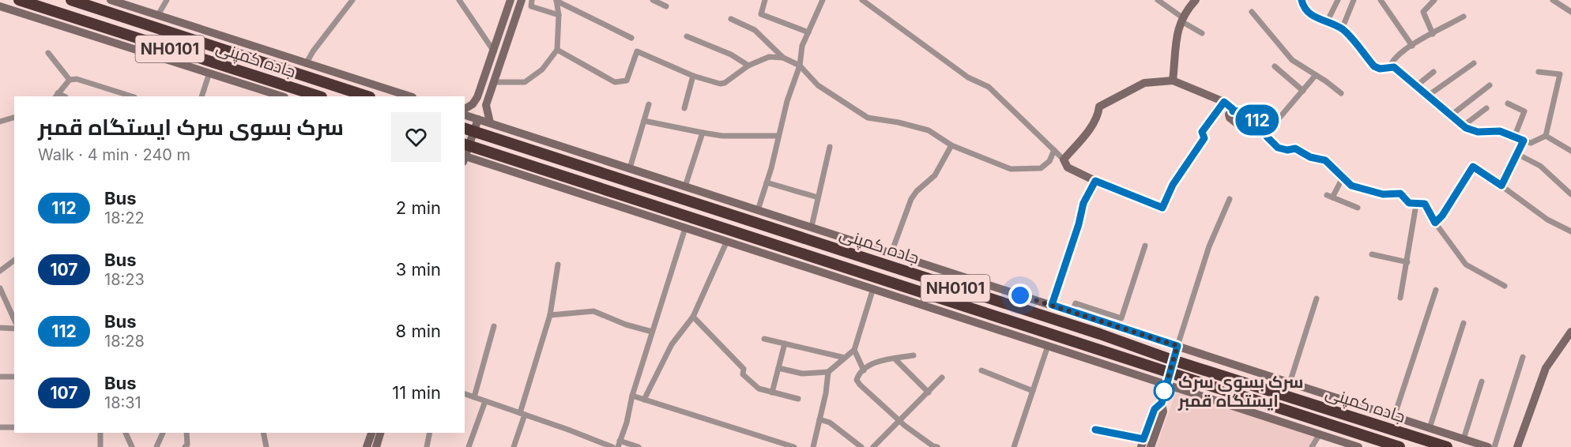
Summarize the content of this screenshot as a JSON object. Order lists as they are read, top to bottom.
{
  "streets": {
    "highway": ["NH0101", "جاده کمپنی"]
  },
  "places": ["سرک بسوی سرک ایستگاه قمبر"],
  "lines": ["bus line 112"],
  "page": {
    "on_map": "112",
    "heading": ["سرک بسوی سرک ایستگاه قمبر", "Walk · 4 min · 240 m"],
    "list": [
      {
        "mark": "112",
        "name": "Bus",
        "note": "18:22",
        "value": "2 min"
      },
      {
        "mark": "107",
        "name": "Bus",
        "note": "18:23",
        "value": "3 min"
      },
      {
        "mark": "112",
        "name": "Bus",
        "note": "18:28",
        "value": "8 min"
      },
      {
        "mark": "107",
        "name": "Bus",
        "note": "18:31",
        "value": "11 min"
      }
    ]
  }
}
